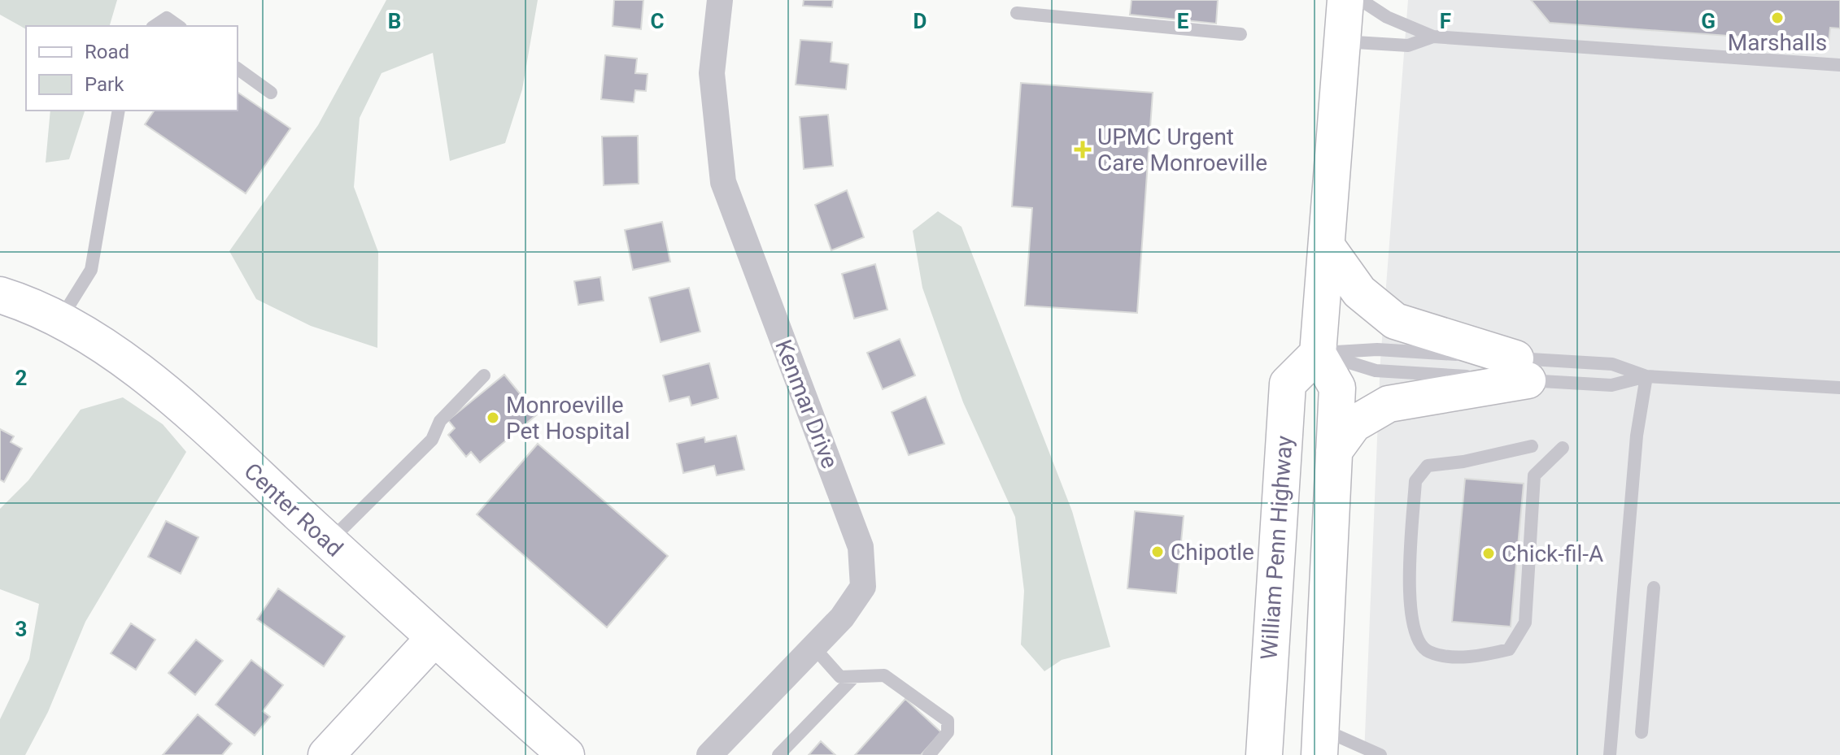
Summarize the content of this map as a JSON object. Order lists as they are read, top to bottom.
{
  "streets": {
    "main road": ["Center Road", "William Penn Highway"],
    "street": ["Kenmar Drive"]
  },
  "places": {
    "other": [
      "Marshalls",
      "Monroeville Pet Hospital",
      "Chipotle",
      "Chick-fil-A"
    ],
    "health": ["UPMC Urgent Care Monroeville"]
  },
  "legend": ["Road", "Park"],
  "grid": {
    "columns": [
      "B",
      "C",
      "D",
      "E",
      "F",
      "G"
    ],
    "rows": ["2", "3"]
  }
}
